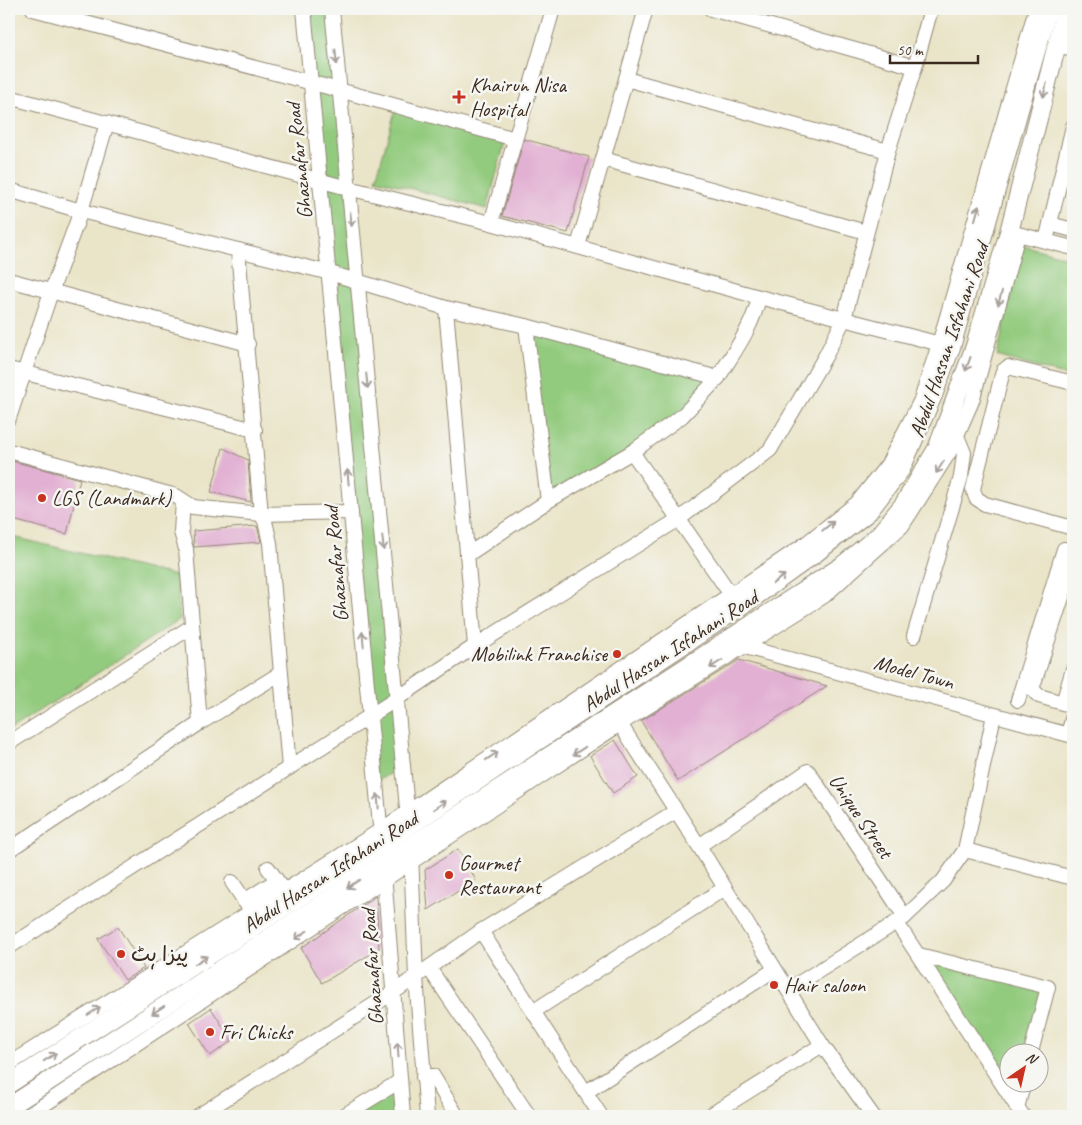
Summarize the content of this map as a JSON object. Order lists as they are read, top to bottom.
{
  "streets": {
    "main road": ["Abdul Hassan Isfahani Road"],
    "street": ["Ghaznafar Road", "Model Town", "Unique Street"]
  },
  "crossings": [
    ["Ghaznafar Road", "Abdul Hassan Isfahani Road"]
  ],
  "places": {
    "health": ["Khairun Nisa Hospital"],
    "other": [
      "LGS (Landmark)",
      "Mobilink Franchise",
      "Gourmet Restaurant",
      "پیزا ہٹ",
      "Hair saloon",
      "Fri Chicks"
    ]
  },
  "scale_bar": "50 m",
  "north": "top right"
}
